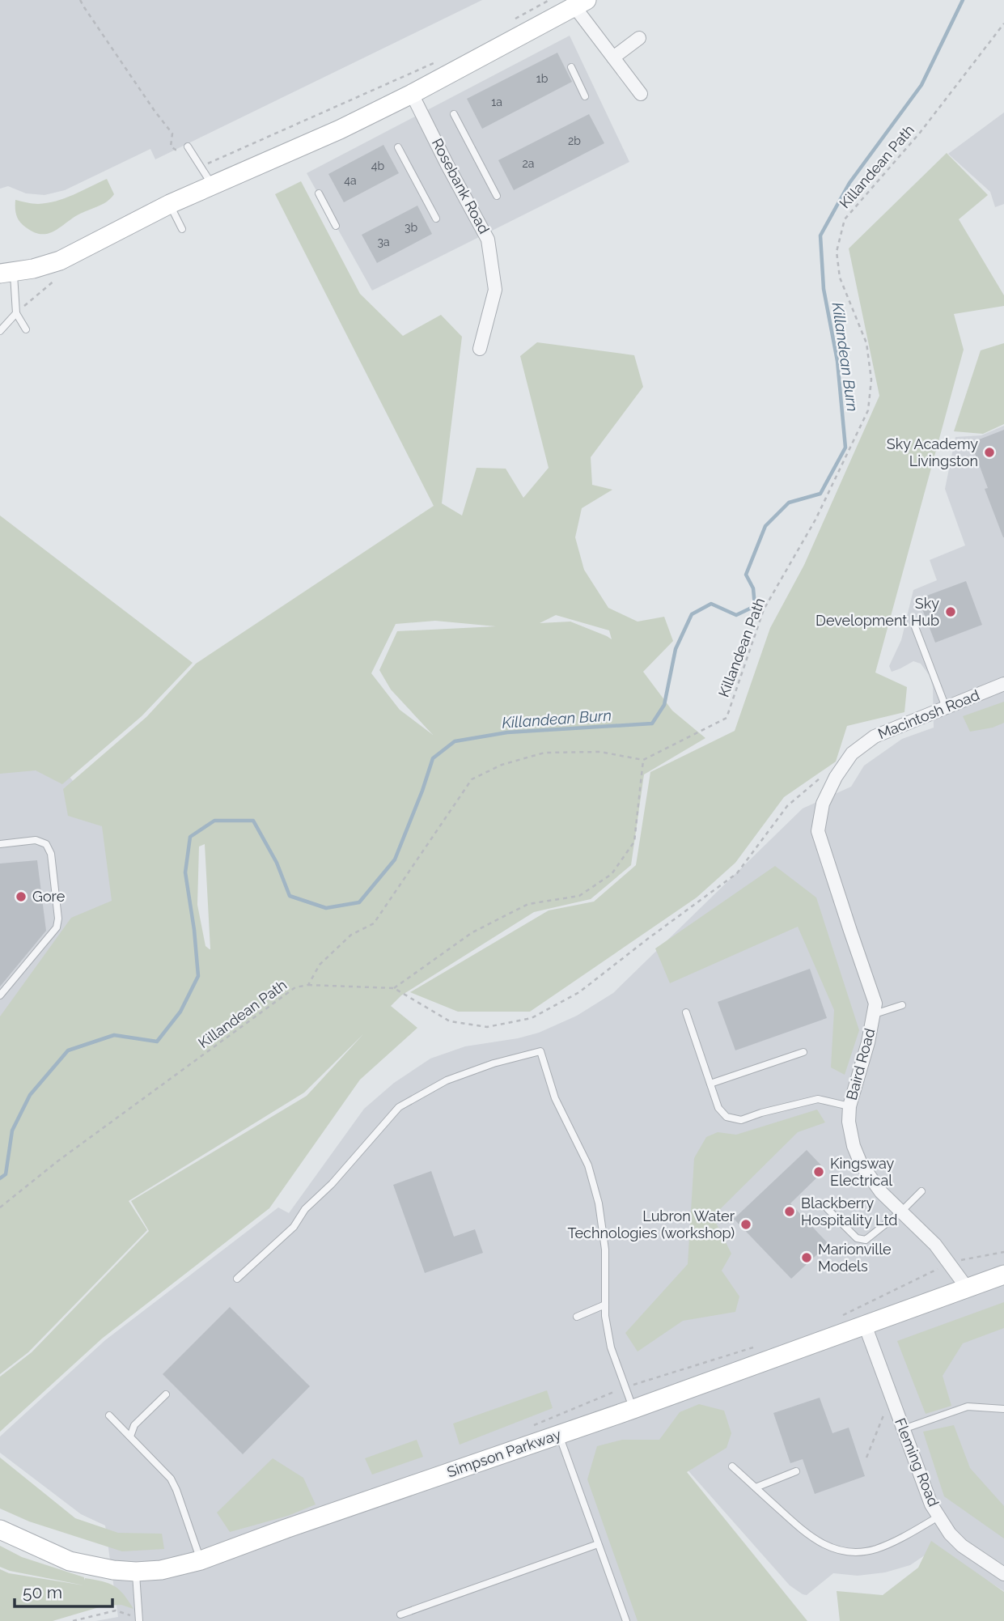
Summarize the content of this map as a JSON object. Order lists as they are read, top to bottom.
{
  "streets": {
    "main road": ["Simpson Parkway"],
    "street": [
      "Rosebank Road",
      "Macintosh Road",
      "Baird Road",
      "Fleming Road"
    ],
    "path": ["Killandean Path"]
  },
  "crossings": [
    ["Macintosh Road", "Baird Road"],
    ["Baird Road", "Simpson Parkway"],
    ["Simpson Parkway", "Fleming Road"]
  ],
  "water": ["Killandean Burn"],
  "places": [
    "Sky Academy Livingston",
    "Sky Development Hub",
    "Gore",
    "Kingsway Electrical",
    "Blackberry Hospitality Ltd",
    "Lubron Water Technologies (workshop)",
    "Marionville Models"
  ],
  "house_numbers": [
    "1b",
    "1a",
    "2b",
    "2a",
    "4b",
    "4a",
    "3b",
    "3a"
  ],
  "scale_bar": "50 m"
}
